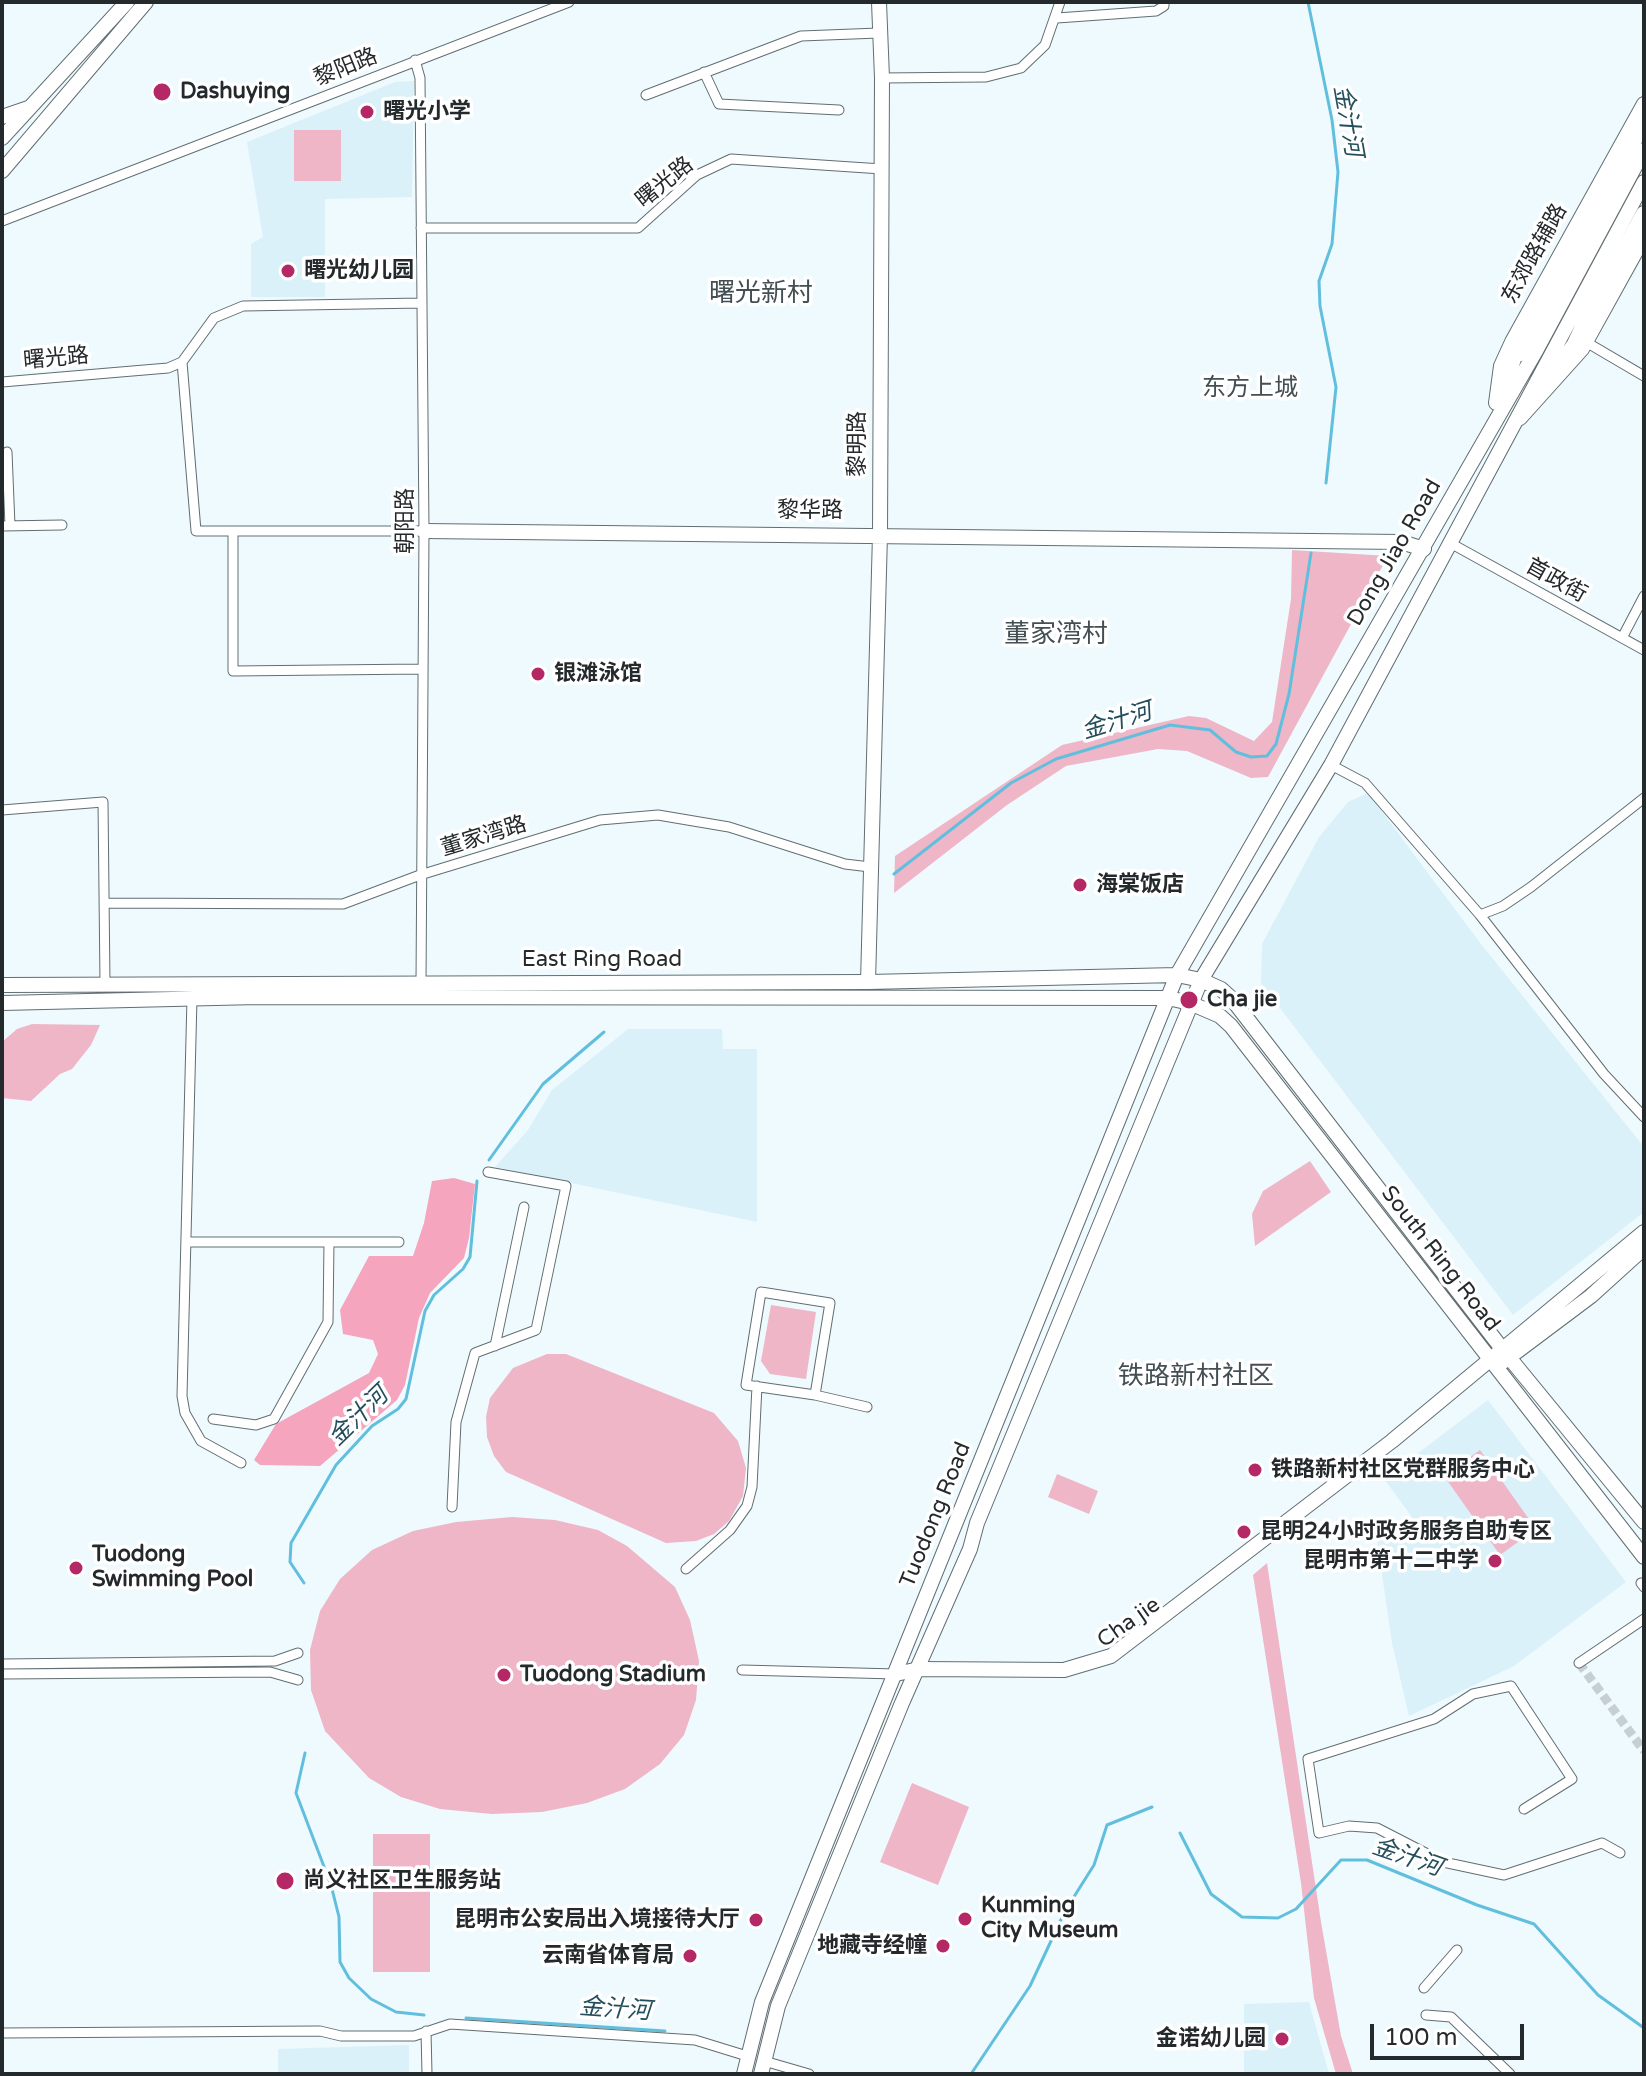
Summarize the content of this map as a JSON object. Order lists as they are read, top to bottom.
{
  "streets": {
    "main road": [
      "东郊路辅路",
      "黎明路",
      "黎华路",
      "Dong Jiao Road",
      "East Ring Road",
      "South Ring Road",
      "Tuodong Road",
      "Cha jie"
    ],
    "street": [
      "黎阳路",
      "曙光路",
      "朝阳路",
      "首政街",
      "董家湾路"
    ]
  },
  "crossings": [
    ["黎阳路", "朝阳路"],
    ["曙光路", "黎明路"],
    ["曙光路", "黎华路"],
    ["曙光路", "朝阳路"],
    ["东郊路辅路", "Dong Jiao Road"],
    ["黎明路", "黎华路"],
    ["黎明路", "董家湾路"],
    ["黎明路", "East Ring Road"],
    ["黎华路", "朝阳路"],
    ["黎华路", "Dong Jiao Road"],
    ["朝阳路", "董家湾路"],
    ["朝阳路", "East Ring Road"],
    ["Dong Jiao Road", "首政街"],
    ["Dong Jiao Road", "East Ring Road"],
    ["Dong Jiao Road", "South Ring Road"],
    ["Dong Jiao Road", "Tuodong Road"],
    ["East Ring Road", "South Ring Road"],
    ["East Ring Road", "Tuodong Road"],
    ["South Ring Road", "Tuodong Road"],
    ["South Ring Road", "Cha jie"],
    ["Tuodong Road", "Cha jie"]
  ],
  "districts": [
    "曙光新村",
    "东方上城",
    "董家湾村",
    "铁路新村社区"
  ],
  "water": ["金汁河"],
  "places": [
    "Dashuying",
    "曙光小学",
    "曙光幼儿园",
    "银滩泳馆",
    "海棠饭店",
    "Cha jie",
    "铁路新村社区党群服务中心",
    "昆明24小时政务服务自助专区",
    "昆明市第十二中学",
    "Tuodong Swimming Pool",
    "Tuodong Stadium",
    "尚义社区卫生服务站",
    "Kunming City Museum",
    "昆明市公安局出入境接待大厅",
    "地藏寺经幢",
    "云南省体育局",
    "金诺幼儿园"
  ],
  "scale_bar": "100 m"
}
